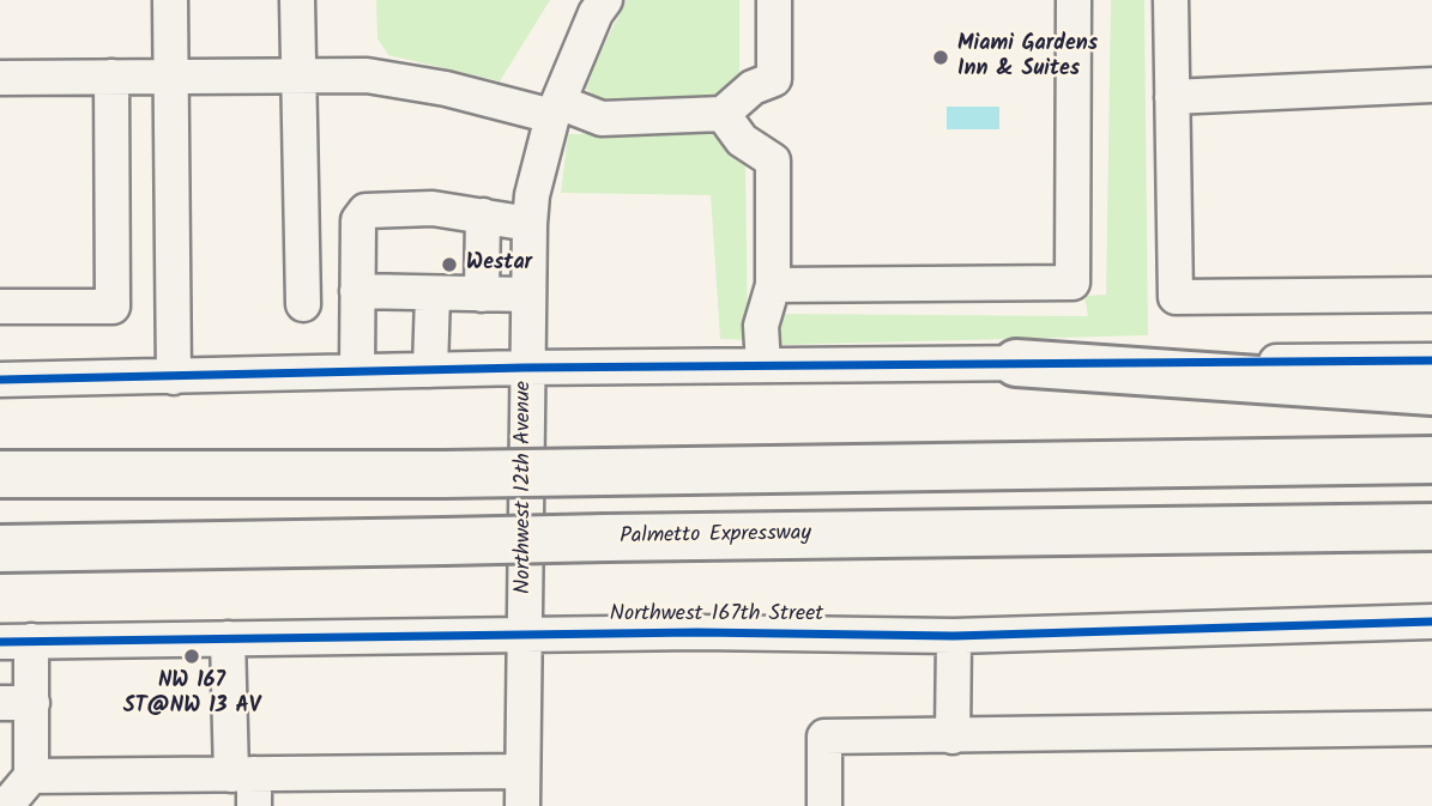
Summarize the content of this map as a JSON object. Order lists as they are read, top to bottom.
{
  "streets": {
    "highway": ["Palmetto Expressway"],
    "street": ["Northwest 12th Avenue", "Northwest 167th Street"]
  },
  "crossings": [
    ["Northwest 12th Avenue", "Northwest 167th Street"]
  ],
  "places": ["Miami Gardens Inn & Suites", "Westar", "NW 167 ST@NW 13 AV"]
}
